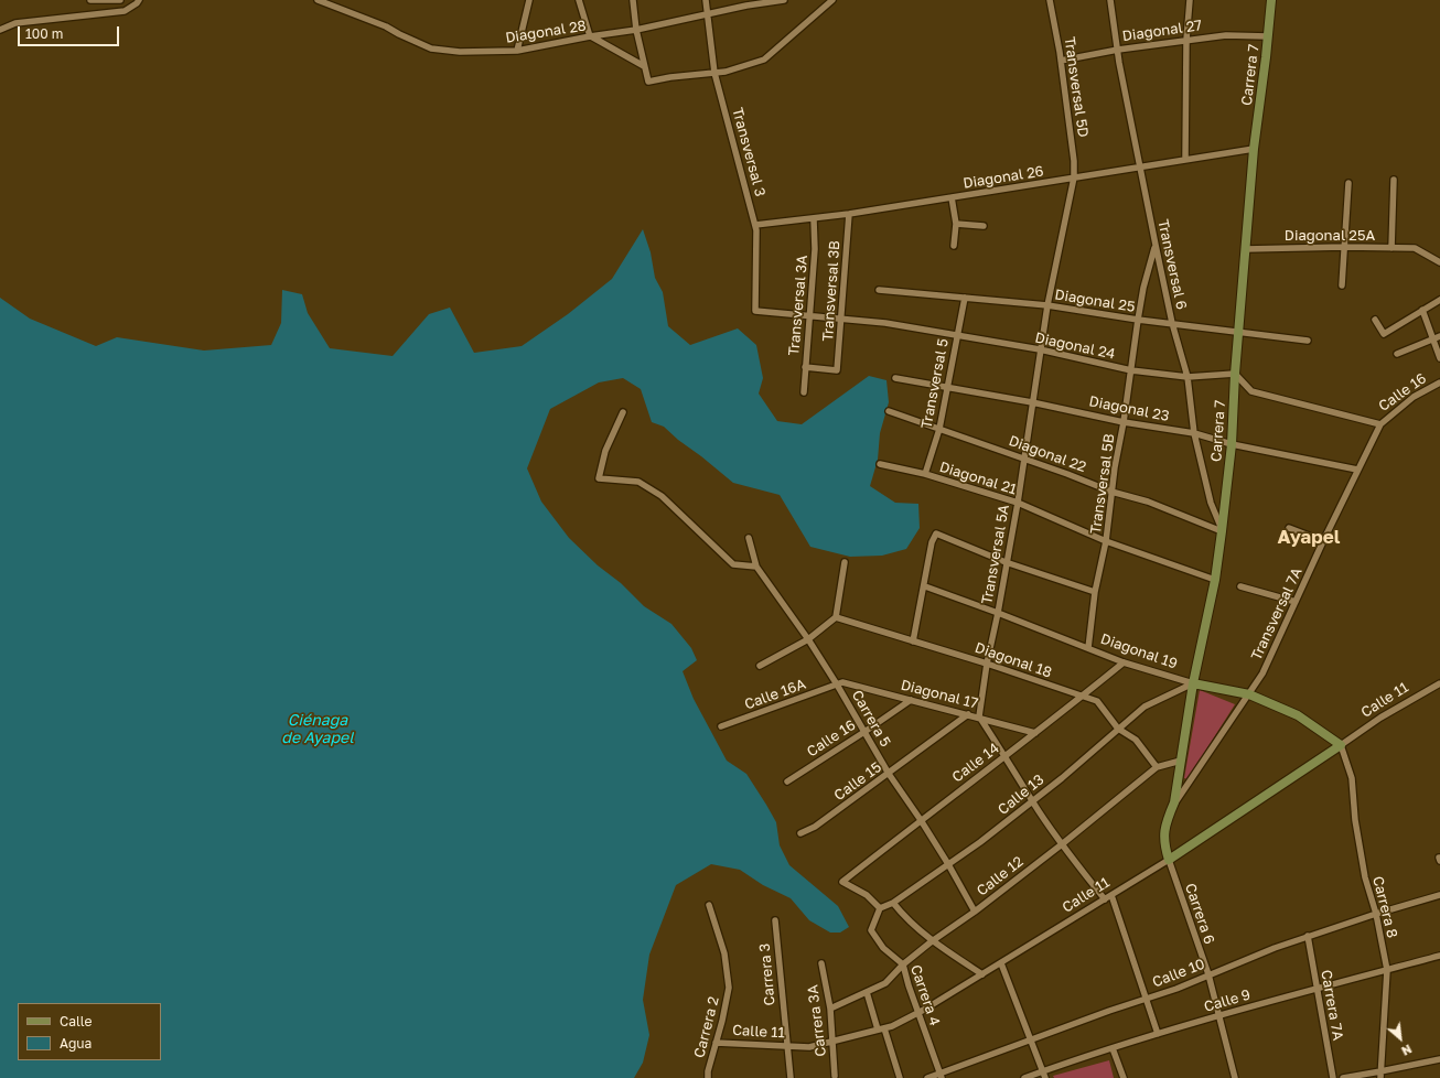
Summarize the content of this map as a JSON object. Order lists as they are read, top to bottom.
{
  "streets": {
    "main road": ["Carrera 7", "Diagonal 19", "Calle 11"],
    "street": [
      "Diagonal 27",
      "Diagonal 28",
      "Transversal 5D",
      "Transversal 3",
      "Diagonal 26",
      "Diagonal 25A",
      "Transversal 6",
      "Transversal 3B",
      "Diagonal 25",
      "Transversal 3A",
      "Diagonal 24",
      "Transversal 5",
      "Calle 16",
      "Diagonal 23",
      "Diagonal 22",
      "Diagonal 21",
      "Transversal 5B",
      "Transversal 5A",
      "Transversal 7A",
      "Diagonal 18",
      "Calle 16A",
      "Diagonal 17",
      "Carrera 5",
      "Calle 14",
      "Calle 15",
      "Calle 13",
      "Calle 12",
      "Carrera 8",
      "Carrera 6",
      "Calle 10",
      "Carrera 3",
      "Carrera 4",
      "Calle 9",
      "Carrera 7A",
      "Carrera 3A",
      "Carrera 2"
    ]
  },
  "crossings": [
    ["Diagonal 27", "Carrera 7"],
    ["Diagonal 27", "Transversal 5D"],
    ["Diagonal 27", "Transversal 6"],
    ["Diagonal 28", "Transversal 3"],
    ["Carrera 7", "Diagonal 26"],
    ["Carrera 7", "Diagonal 25A"],
    ["Carrera 7", "Transversal 6"],
    ["Carrera 7", "Diagonal 25"],
    ["Carrera 7", "Diagonal 24"],
    ["Carrera 7", "Diagonal 23"],
    ["Carrera 7", "Diagonal 22"],
    ["Carrera 7", "Diagonal 21"],
    ["Carrera 7", "Transversal 7A"],
    ["Carrera 7", "Diagonal 19"],
    ["Carrera 7", "Calle 11"],
    ["Carrera 7", "Calle 13"],
    ["Carrera 7", "Calle 12"],
    ["Carrera 7", "Carrera 6"],
    ["Transversal 5D", "Diagonal 26"],
    ["Transversal 5D", "Transversal 5A"],
    ["Transversal 3", "Diagonal 26"],
    ["Transversal 3", "Diagonal 24"],
    ["Diagonal 26", "Transversal 6"],
    ["Diagonal 26", "Transversal 3B"],
    ["Diagonal 26", "Transversal 3A"],
    ["Diagonal 26", "Transversal 5A"],
    ["Transversal 6", "Diagonal 25"],
    ["Transversal 6", "Diagonal 24"],
    ["Transversal 6", "Diagonal 23"],
    ["Transversal 6", "Diagonal 22"],
    ["Transversal 6", "Transversal 5B"],
    ["Transversal 3B", "Transversal 3A"],
    ["Transversal 3B", "Diagonal 24"],
    ["Diagonal 25", "Transversal 5"],
    ["Diagonal 25", "Transversal 5B"],
    ["Diagonal 25", "Transversal 5A"],
    ["Transversal 3A", "Diagonal 24"],
    ["Diagonal 24", "Transversal 5"],
    ["Diagonal 24", "Transversal 5B"],
    ["Diagonal 24", "Transversal 5A"],
    ["Transversal 5", "Diagonal 23"],
    ["Transversal 5", "Diagonal 22"],
    ["Transversal 5", "Diagonal 21"],
    ["Calle 16", "Transversal 7A"],
    ["Calle 16", "Diagonal 17"],
    ["Calle 16", "Carrera 5"],
    ["Diagonal 23", "Transversal 5B"],
    ["Diagonal 23", "Transversal 5A"],
    ["Diagonal 23", "Transversal 7A"],
    ["Diagonal 22", "Transversal 5B"],
    ["Diagonal 22", "Transversal 5A"],
    ["Diagonal 21", "Transversal 5B"],
    ["Diagonal 21", "Transversal 5A"],
    ["Transversal 5B", "Diagonal 19"],
    ["Transversal 5A", "Diagonal 19"],
    ["Transversal 5A", "Diagonal 18"],
    ["Transversal 5A", "Diagonal 17"],
    ["Transversal 7A", "Diagonal 19"],
    ["Diagonal 19", "Calle 11"],
    ["Diagonal 19", "Calle 14"],
    ["Diagonal 19", "Calle 13"],
    ["Diagonal 19", "Carrera 8"],
    ["Diagonal 18", "Calle 14"],
    ["Diagonal 18", "Calle 13"],
    ["Diagonal 18", "Calle 12"],
    ["Calle 16A", "Diagonal 17"],
    ["Calle 16A", "Carrera 5"],
    ["Diagonal 17", "Carrera 5"],
    ["Diagonal 17", "Calle 14"],
    ["Diagonal 17", "Calle 15"],
    ["Calle 11", "Carrera 8"],
    ["Calle 11", "Carrera 6"],
    ["Calle 11", "Carrera 3"],
    ["Calle 11", "Carrera 4"],
    ["Calle 11", "Carrera 3A"],
    ["Calle 11", "Carrera 2"],
    ["Carrera 5", "Calle 14"],
    ["Carrera 5", "Calle 15"],
    ["Carrera 5", "Calle 13"],
    ["Carrera 5", "Calle 12"],
    ["Calle 14", "Calle 13"],
    ["Calle 14", "Carrera 4"],
    ["Calle 13", "Carrera 4"],
    ["Calle 12", "Carrera 4"],
    ["Calle 12", "Carrera 3A"],
    ["Carrera 8", "Calle 10"],
    ["Carrera 8", "Calle 9"],
    ["Carrera 6", "Calle 10"],
    ["Carrera 6", "Calle 9"],
    ["Calle 10", "Carrera 4"],
    ["Calle 10", "Carrera 7A"],
    ["Calle 9", "Carrera 7A"]
  ],
  "districts": ["Ayapel"],
  "water": ["Ciénaga de Ayapel"],
  "legend": ["Calle", "Agua"],
  "scale_bar": "100 m",
  "north": "bottom right"
}
